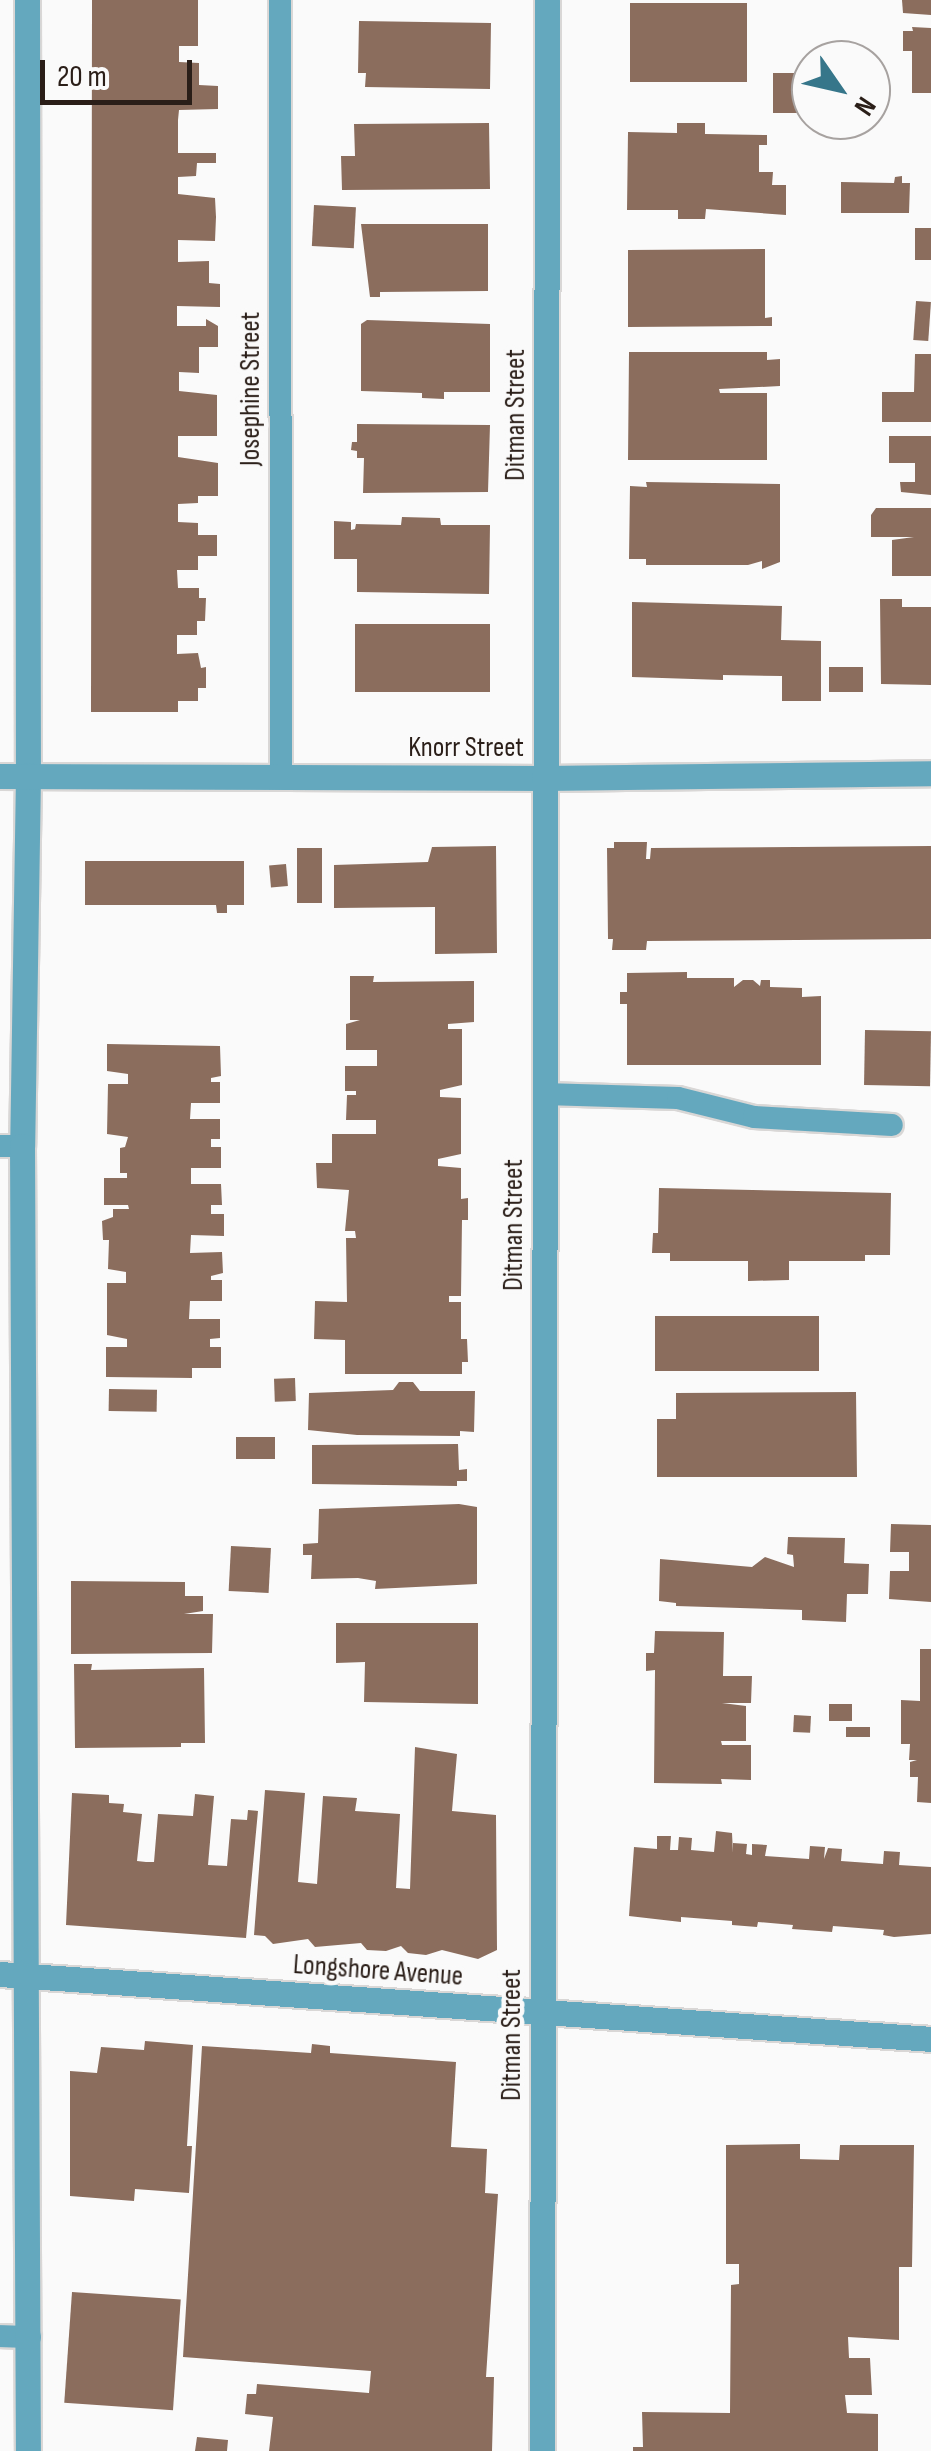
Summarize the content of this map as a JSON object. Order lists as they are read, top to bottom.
{
  "streets": {
    "street": ["Ditman Street", "Knorr Street", "Longshore Avenue"],
    "lane": ["Josephine Street"]
  },
  "crossings": [
    ["Josephine Street", "Knorr Street"],
    ["Ditman Street", "Knorr Street"],
    ["Ditman Street", "Longshore Avenue"]
  ],
  "scale_bar": "20 m",
  "north": "bottom right"
}
